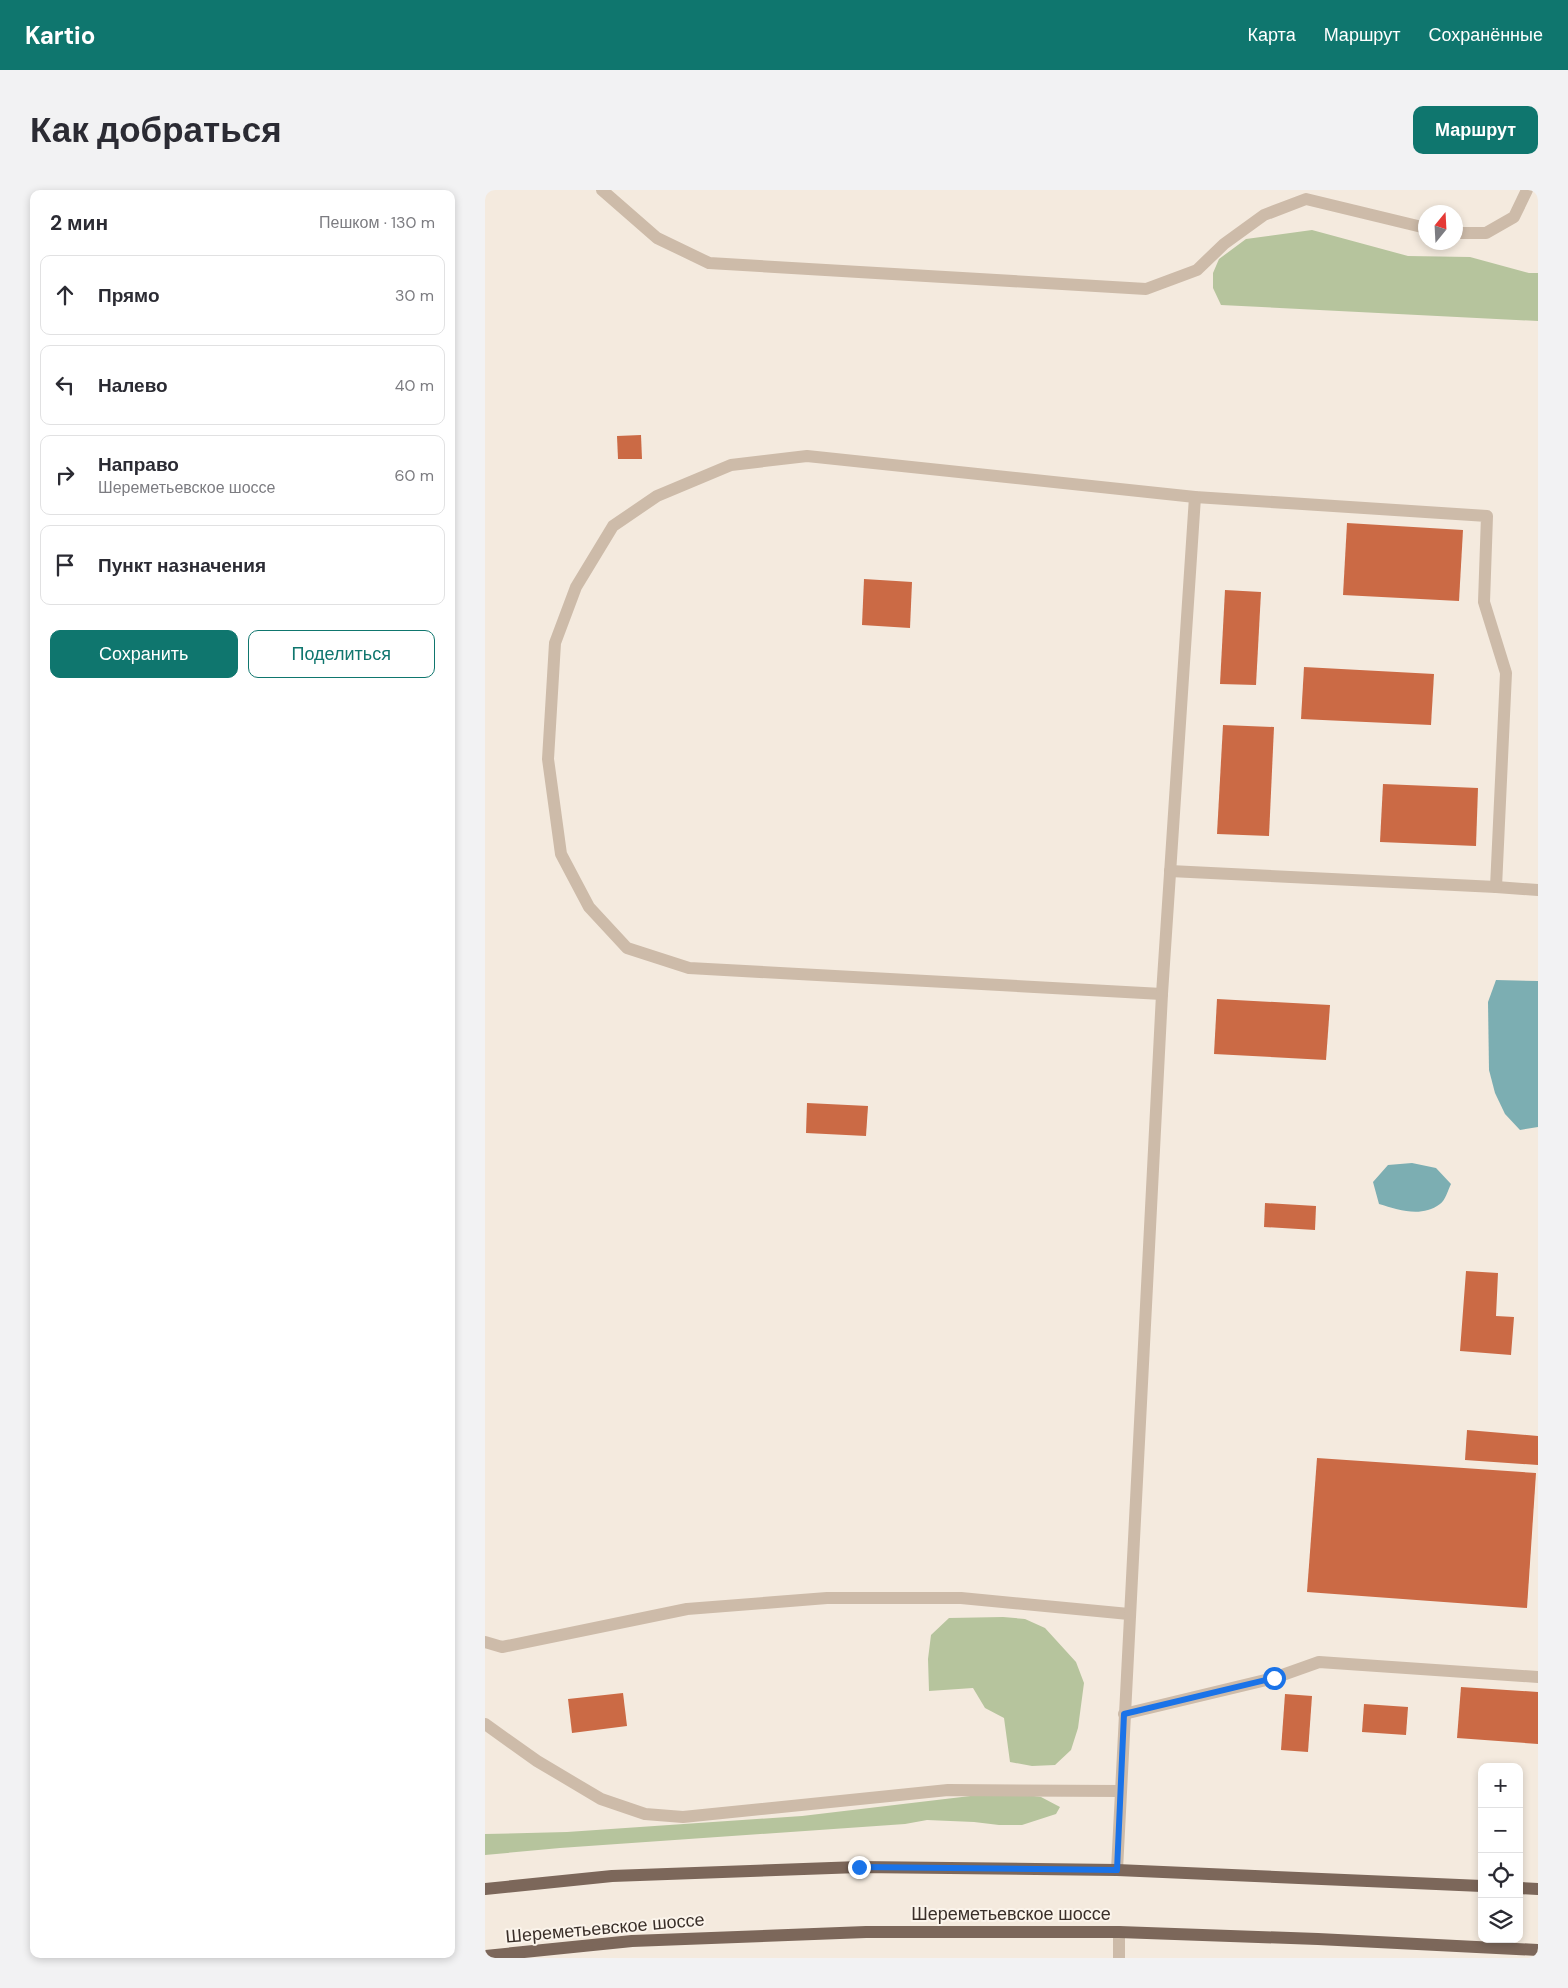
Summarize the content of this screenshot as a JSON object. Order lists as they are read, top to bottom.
{
  "streets": {
    "main road": ["Шереметьевское шоссе"]
  },
  "north": "top",
  "page": {
    "header": "Kartio",
    "nav": ["Карта", "Маршрут", "Сохранённые"],
    "buttons": [
      "Маршрут",
      ["Сохранить", "Поделиться"]
    ],
    "title": "Как добраться",
    "heading": ["2 мин", "Пешком · 130 m"],
    "list": [
      ["Прямо", "30 m"],
      ["Налево", "40 m"],
      ["Направо", "Шереметьевское шоссе", "60 m"],
      "Пункт назначения"
    ],
    "map_buttons": ["+", "−"]
  }
}
